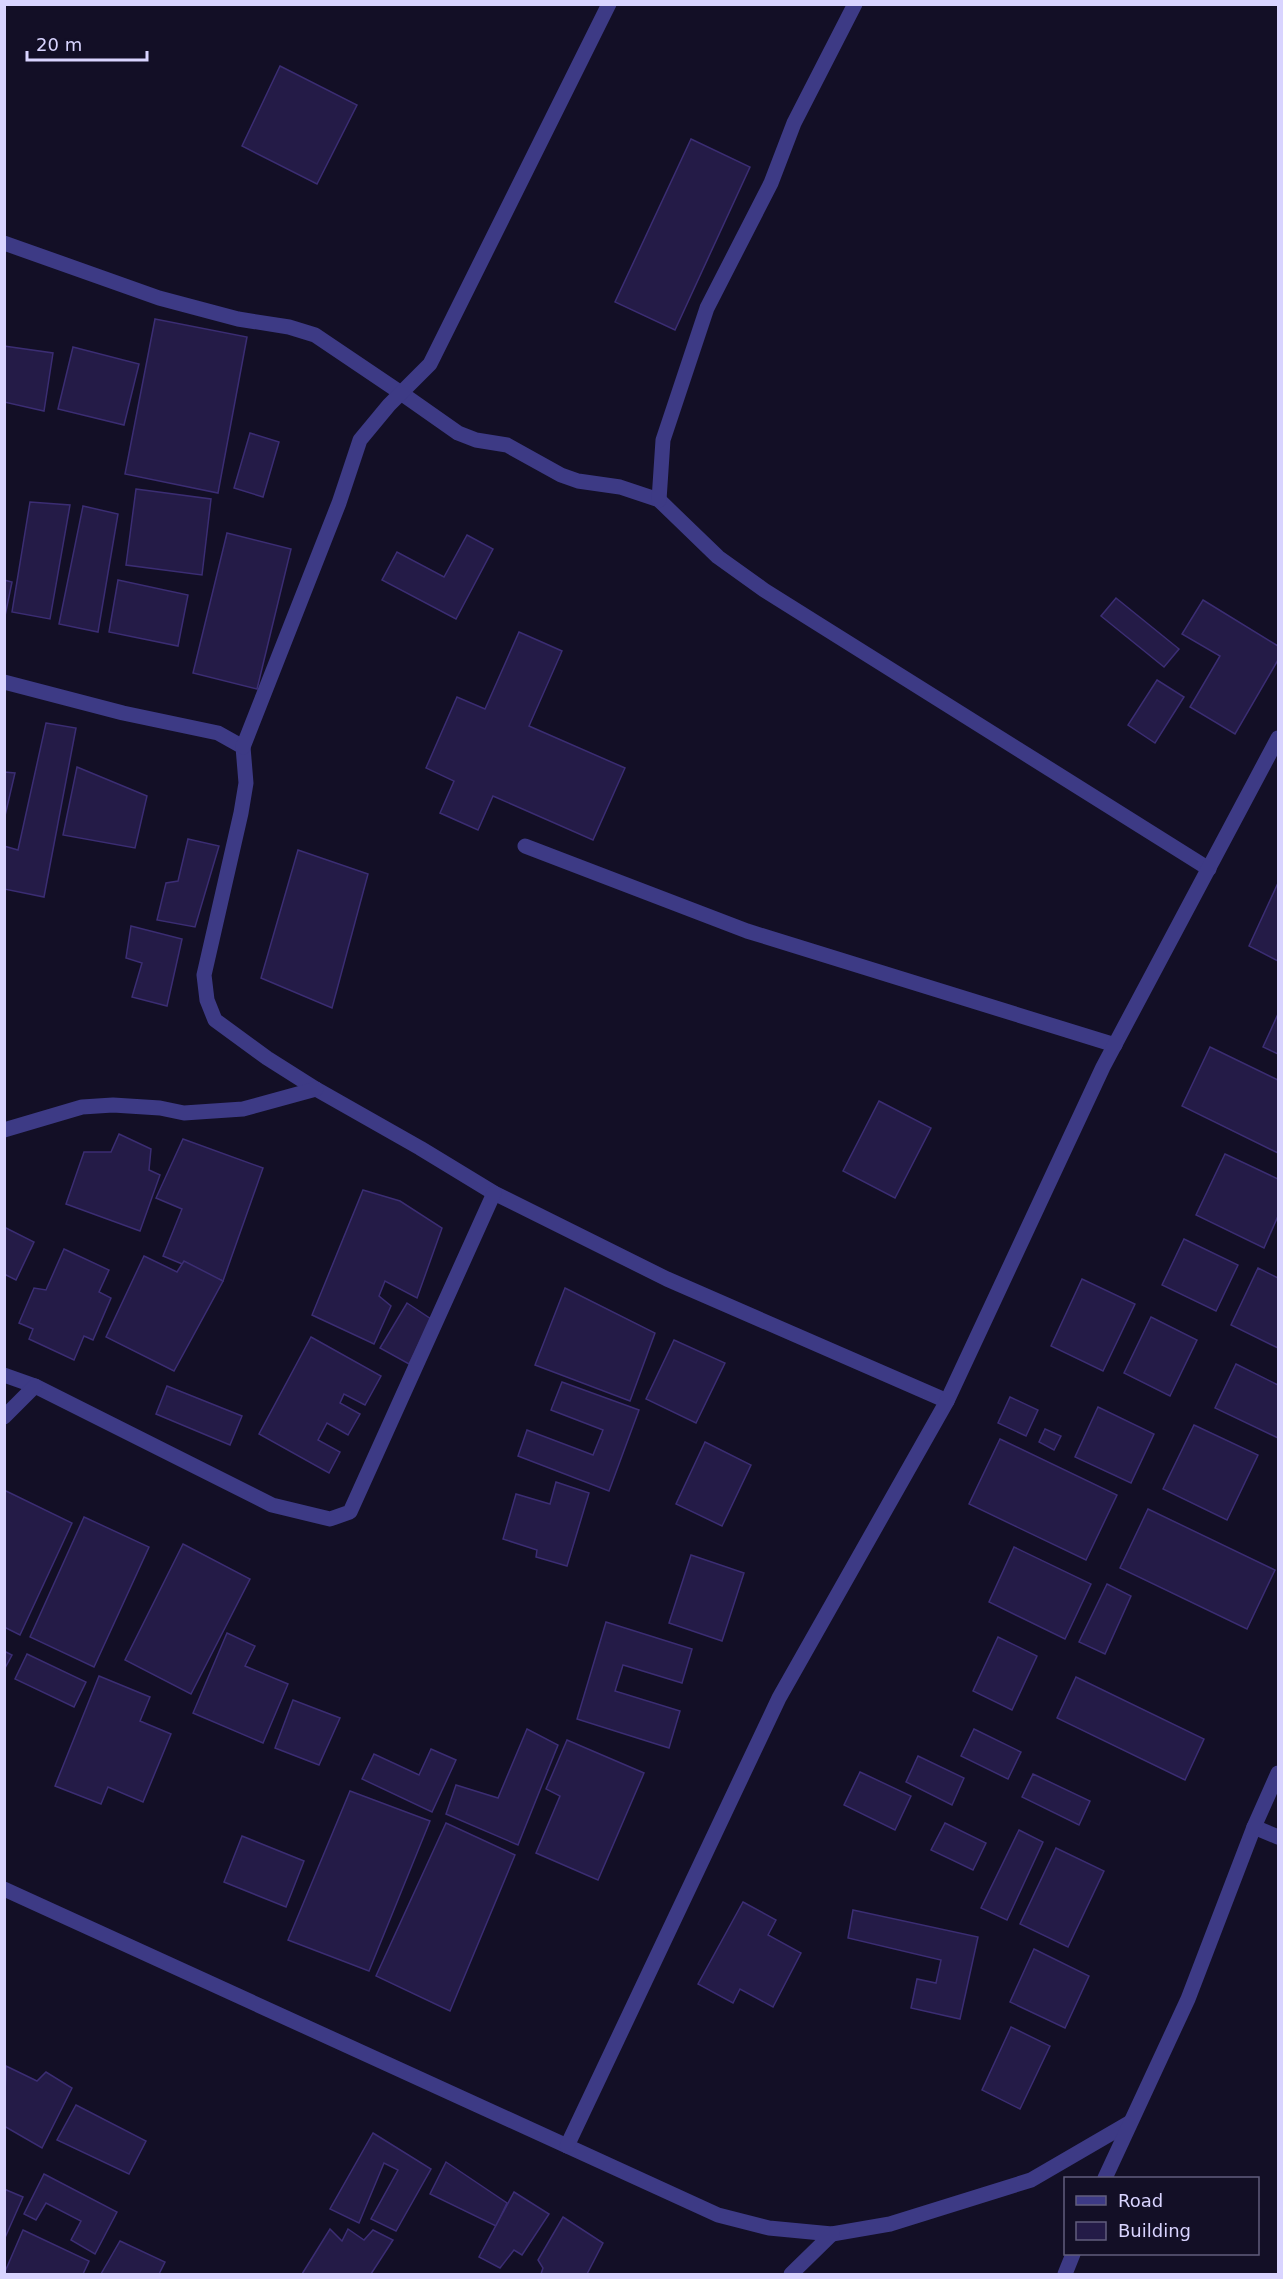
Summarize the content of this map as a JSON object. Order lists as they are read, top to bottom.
{
  "legend": ["Road", "Building"],
  "scale_bar": "20 m"
}
